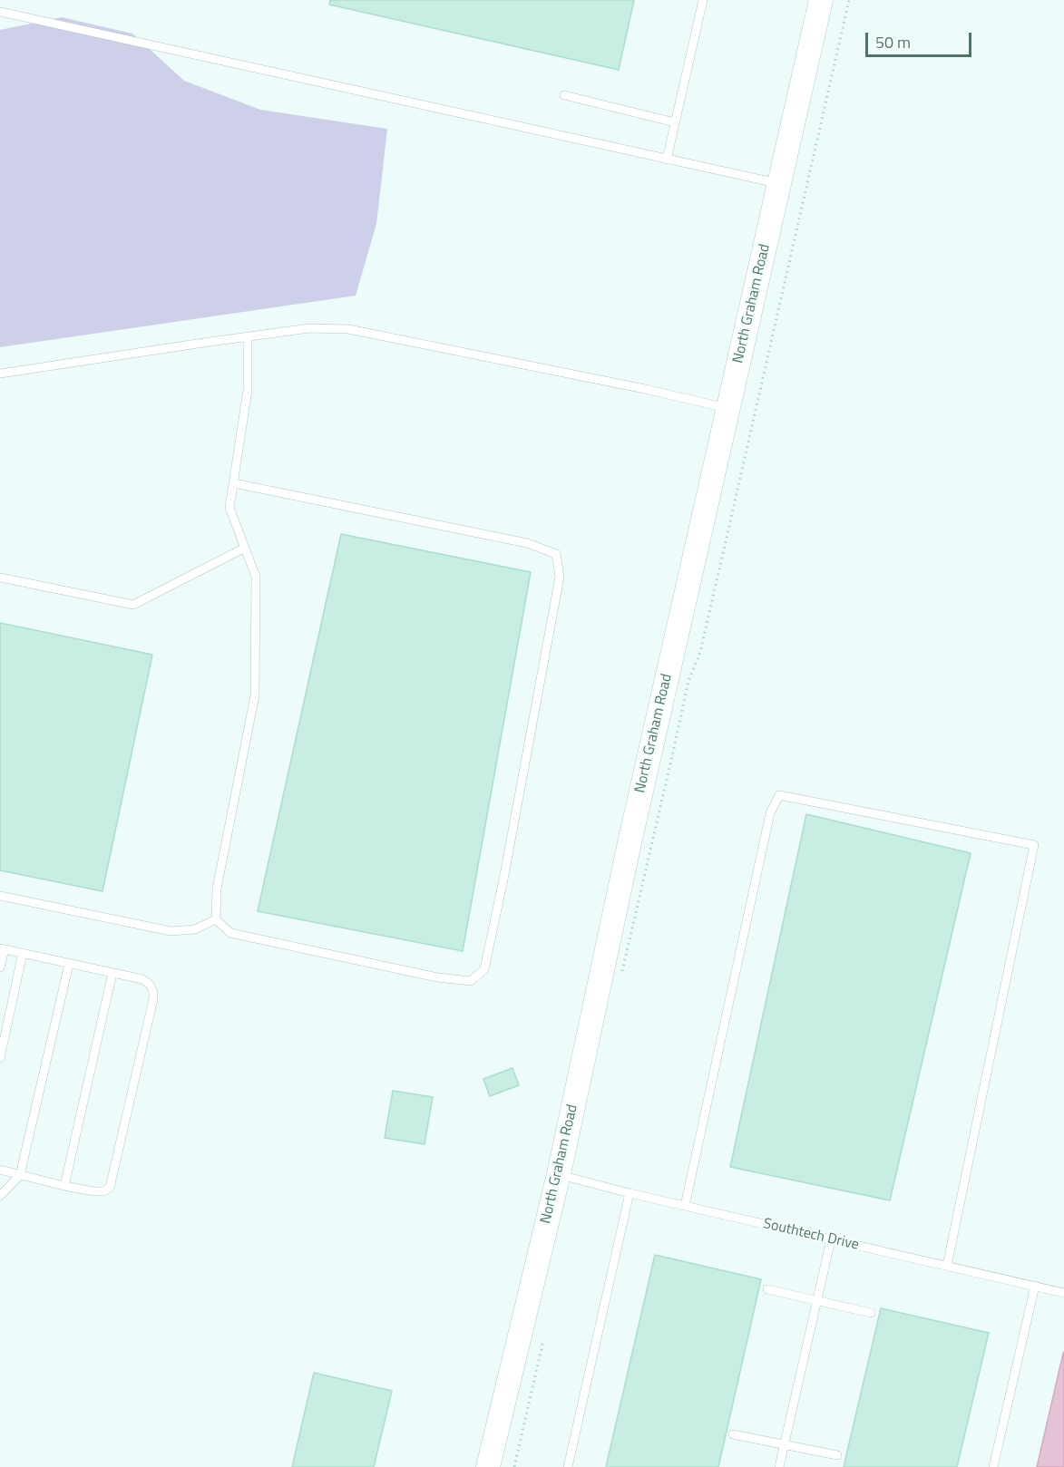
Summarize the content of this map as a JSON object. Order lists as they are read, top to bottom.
{
  "streets": {
    "street": ["North Graham Road"],
    "lane": ["Southtech Drive"]
  },
  "crossings": [
    ["North Graham Road", "Southtech Drive"]
  ],
  "scale_bar": "50 m"
}
